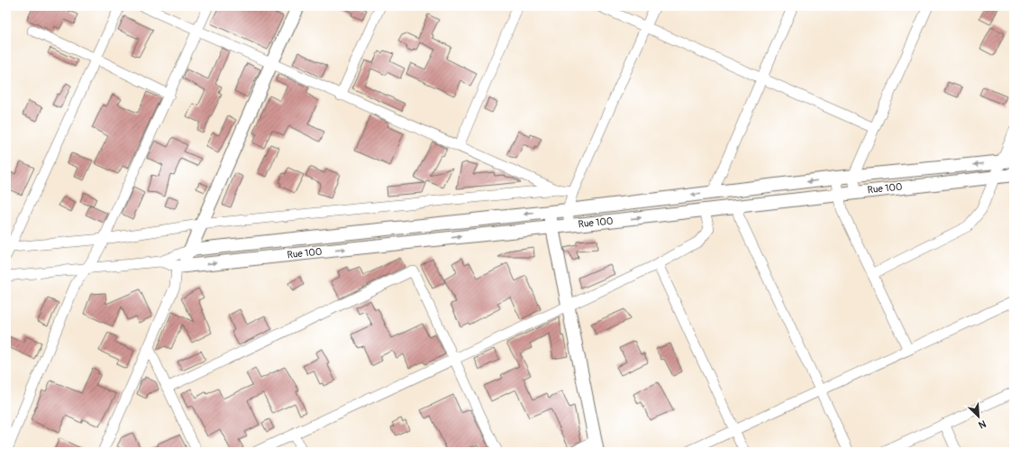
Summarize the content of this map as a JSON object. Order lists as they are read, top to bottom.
{
  "streets": {
    "street": ["Rue 100"]
  },
  "north": "bottom right"
}
